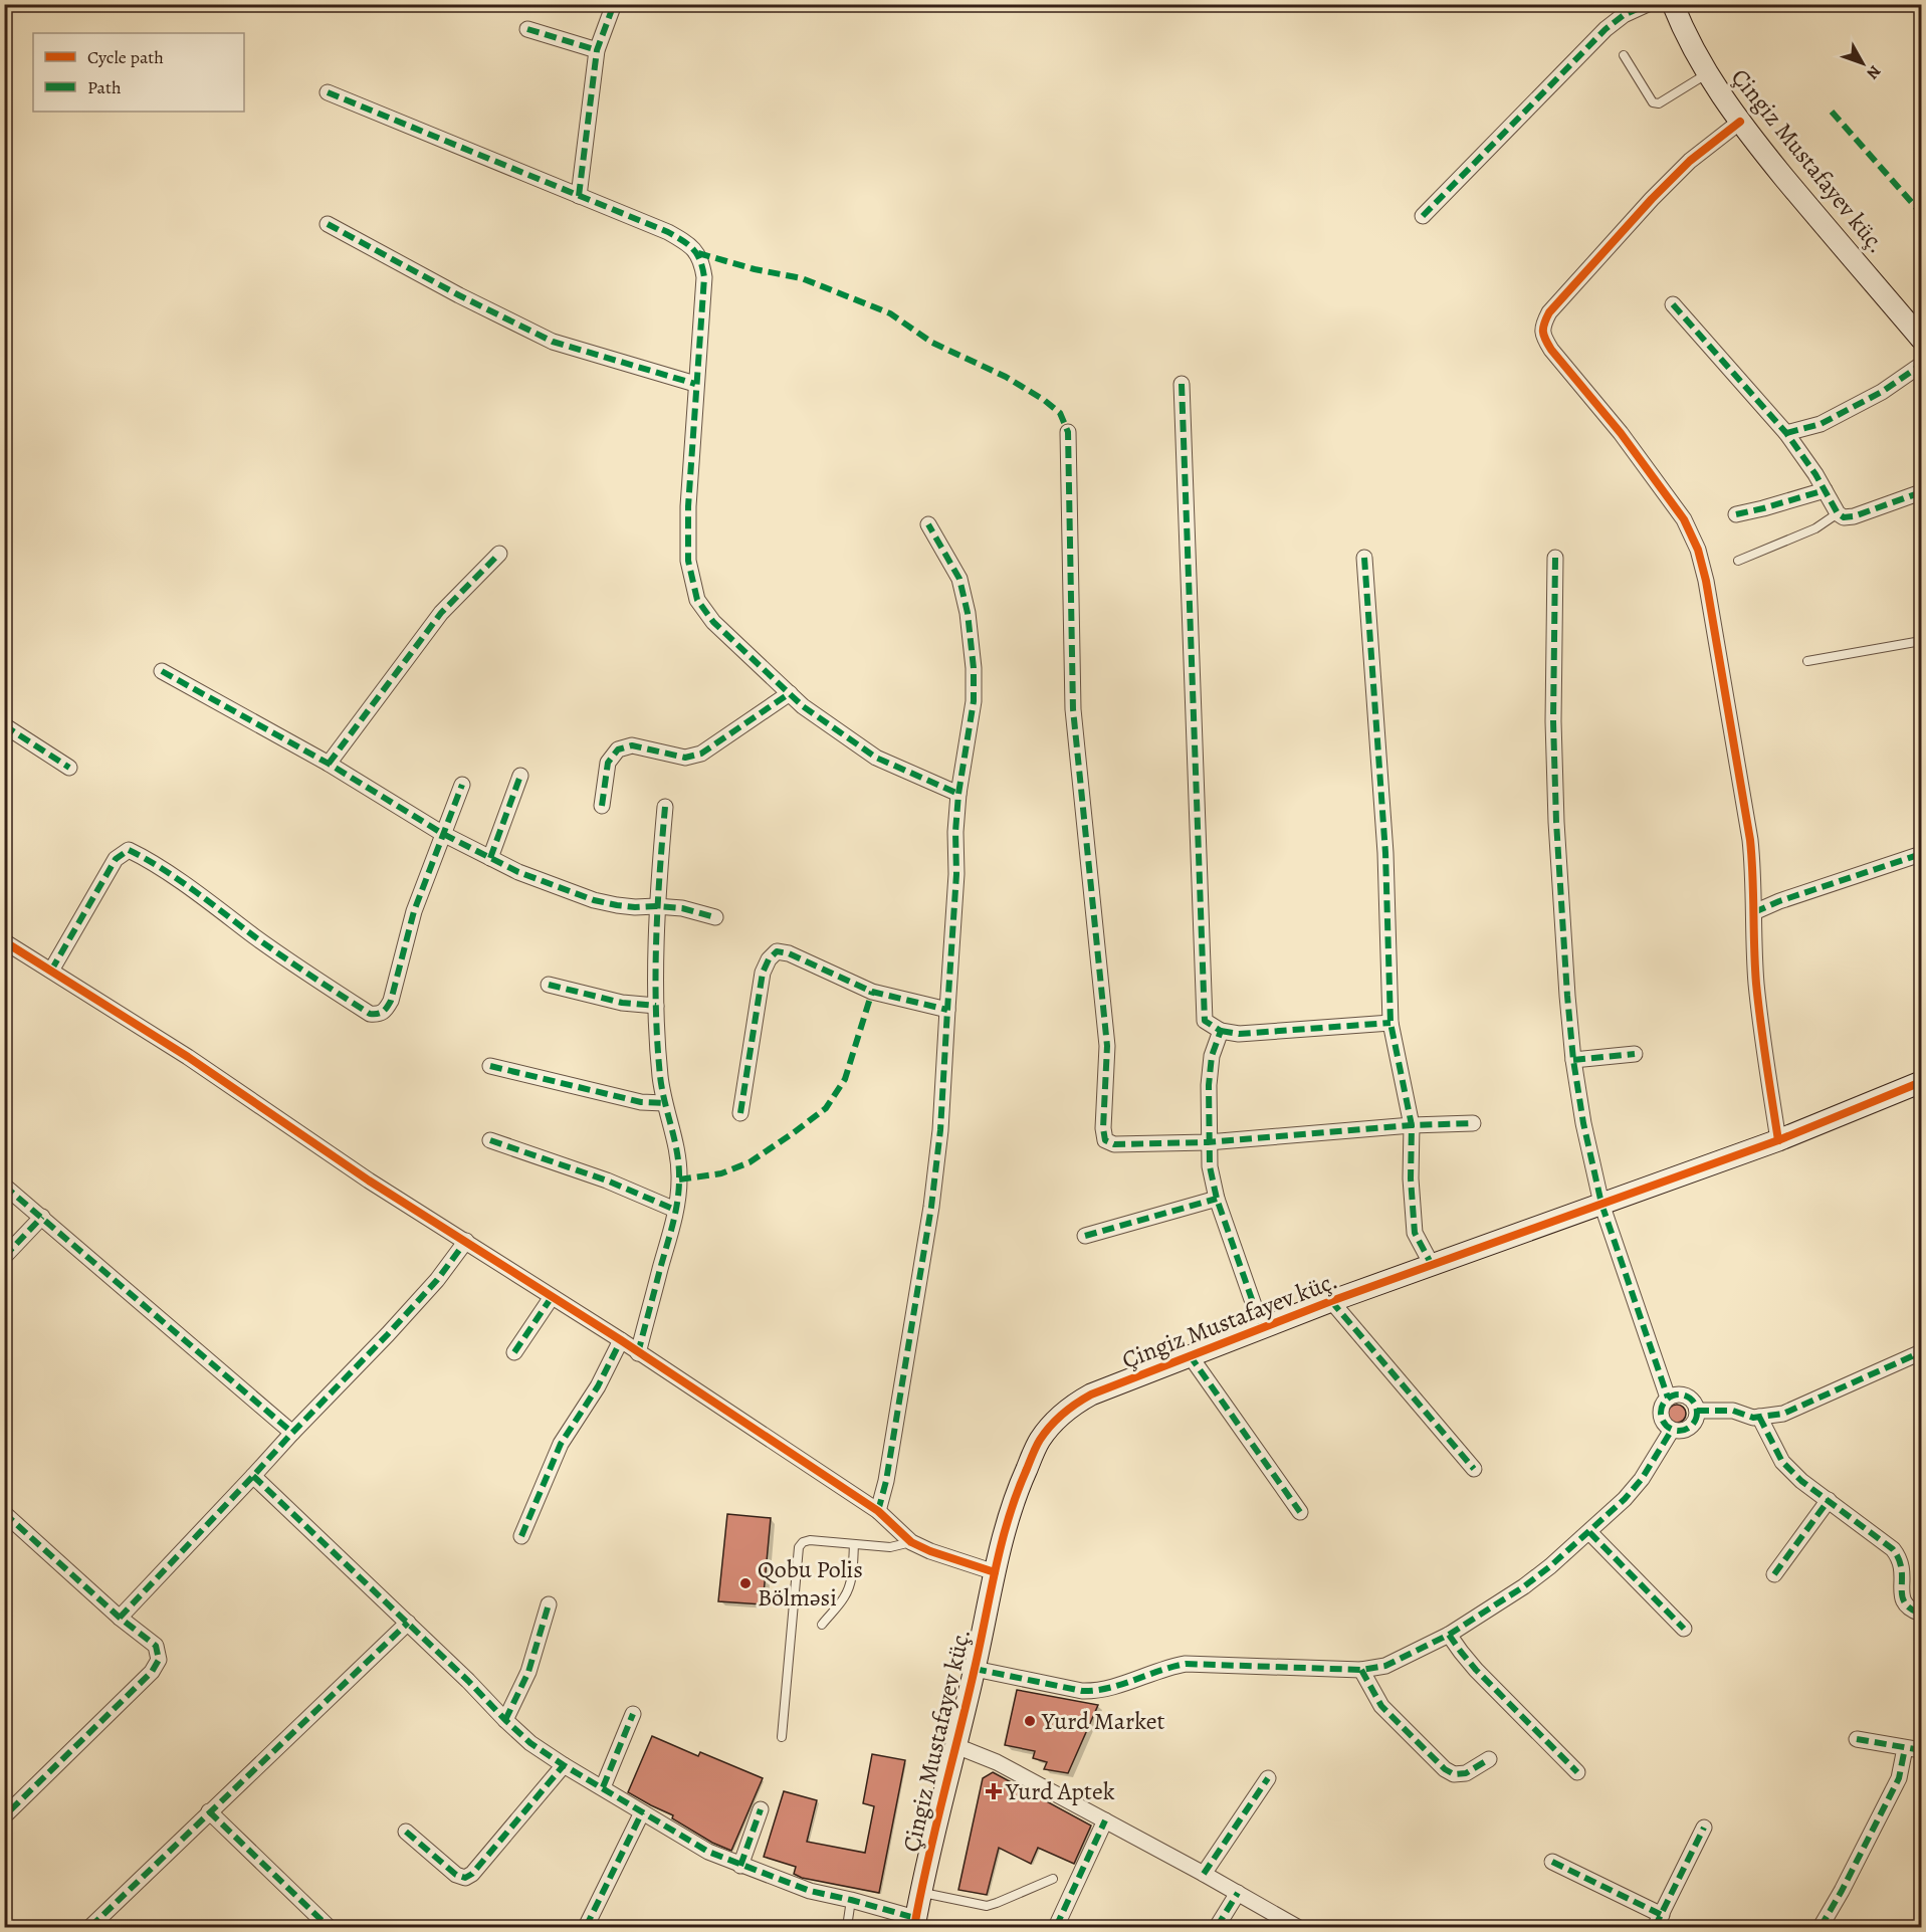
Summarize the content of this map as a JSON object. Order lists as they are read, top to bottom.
{
  "streets": {
    "street": ["Çingiz Mustafayev küç."]
  },
  "places": {
    "other": ["Qobu Polis Bölməsi", "Yurd Market"],
    "health": ["Yurd Aptek"]
  },
  "legend": ["Cycle path", "Path"],
  "north": "bottom right"
}
